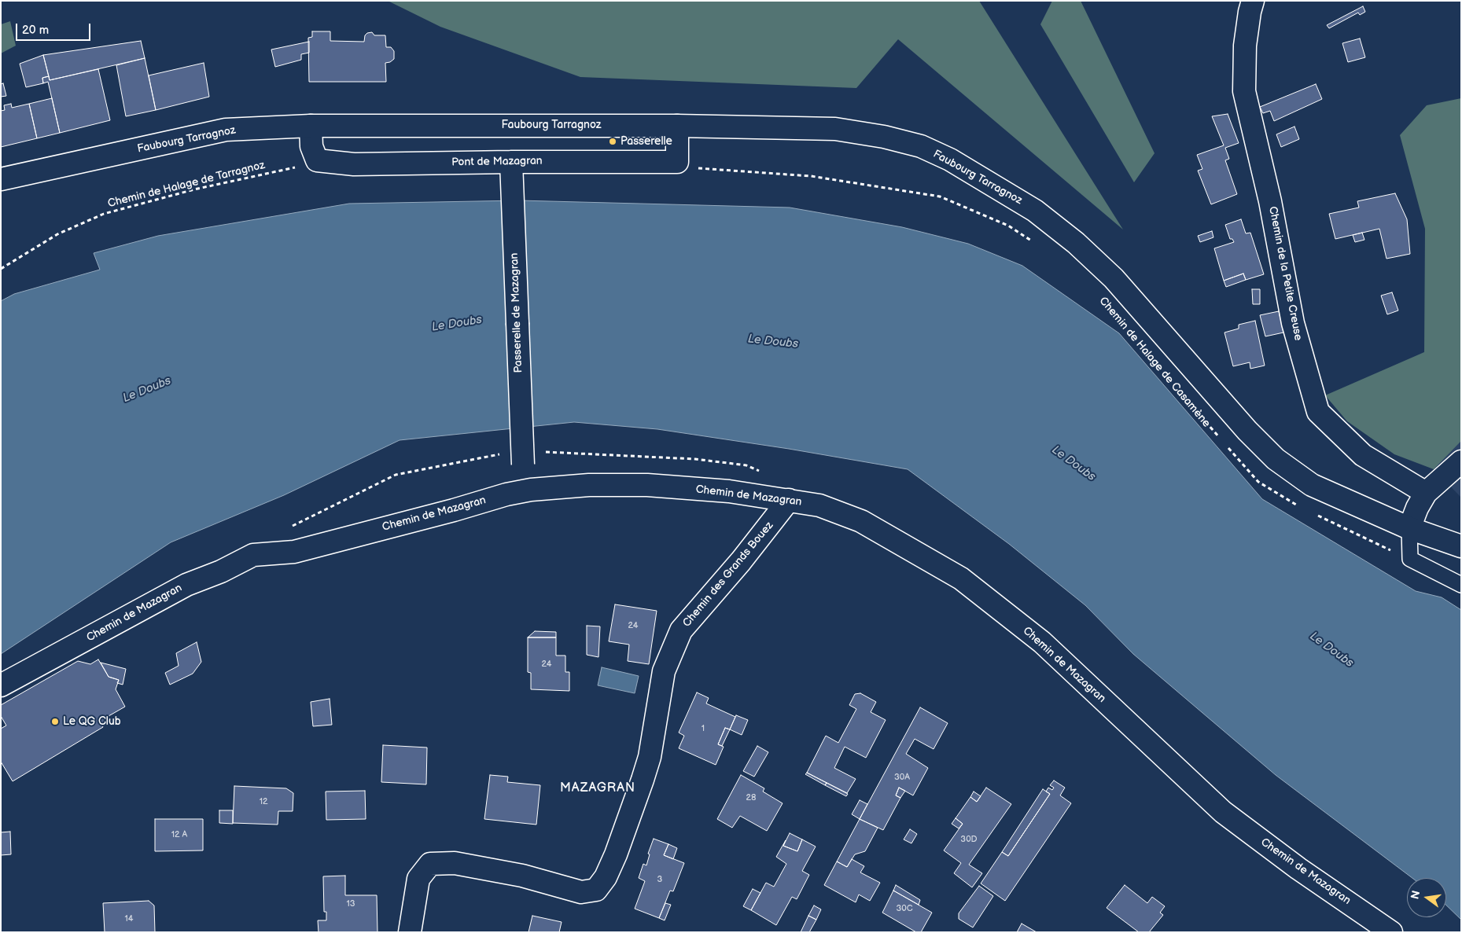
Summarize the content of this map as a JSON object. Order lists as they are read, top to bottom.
{
  "streets": {
    "street": [
      "Faubourg Tarragnoz",
      "Pont de Mazagran",
      "Chemin de la Petite Creuse",
      "Passerelle de Mazagran",
      "Chemin de Mazagran",
      "Chemin des Grands Bouez"
    ],
    "path": ["Chemin de Halage de Tarragnoz", "Chemin de Halage de Casamène"]
  },
  "crossings": [
    ["Pont de Mazagran", "Chemin de Halage de Tarragnoz"],
    ["Pont de Mazagran", "Passerelle de Mazagran"],
    ["Passerelle de Mazagran", "Chemin de Mazagran"],
    ["Chemin de Mazagran", "Chemin des Grands Bouez"]
  ],
  "districts": ["MAZAGRAN"],
  "water": ["Le Doubs"],
  "places": ["Passerelle", "Le QG Club"],
  "house_numbers": [
    "24",
    "24",
    "1",
    "30A",
    "28",
    "12",
    "12 A",
    "30D",
    "3",
    "13",
    "30C",
    "14"
  ],
  "scale_bar": "20 m",
  "north": "left"
}
